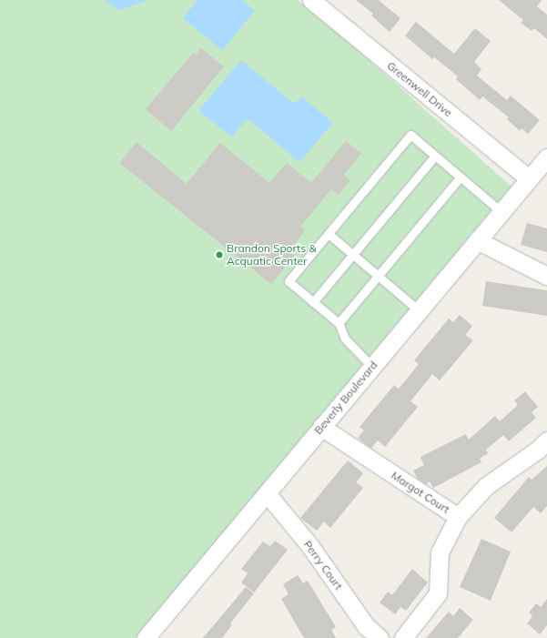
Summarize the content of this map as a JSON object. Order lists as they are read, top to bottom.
{
  "streets": {
    "street": [
      "Greenwell Drive",
      "Beverly Boulevard",
      "Margot Court",
      "Perry Court"
    ]
  },
  "crossings": [
    ["Greenwell Drive", "Beverly Boulevard"],
    ["Beverly Boulevard", "Margot Court"],
    ["Beverly Boulevard", "Perry Court"]
  ],
  "places": ["Brandon Sports & Acquatic Center"]
}
